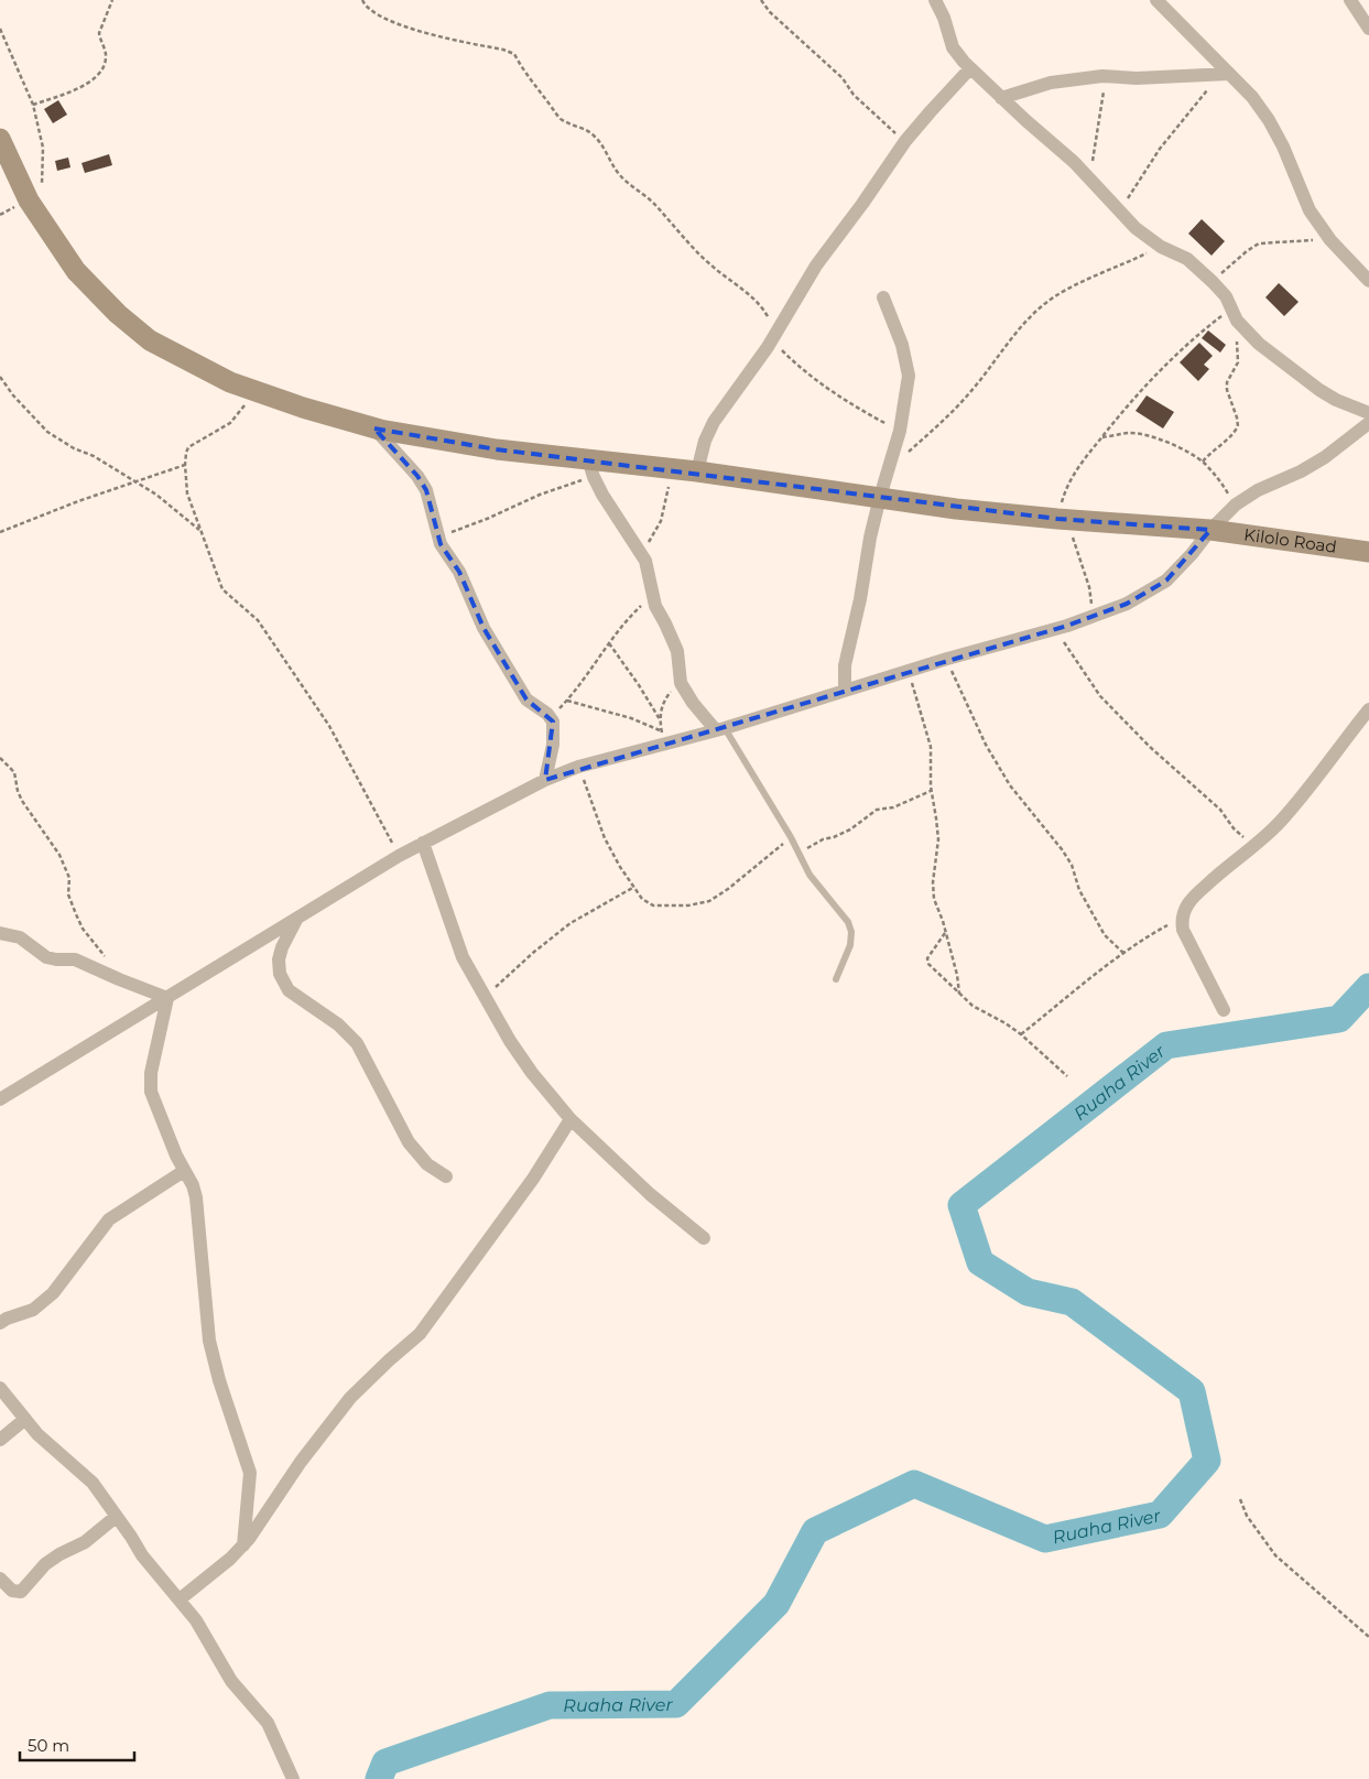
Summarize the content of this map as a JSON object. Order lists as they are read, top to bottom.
{
  "streets": {
    "main road": ["Kilolo Road"]
  },
  "water": ["Ruaha River"],
  "scale_bar": "50 m"
}
